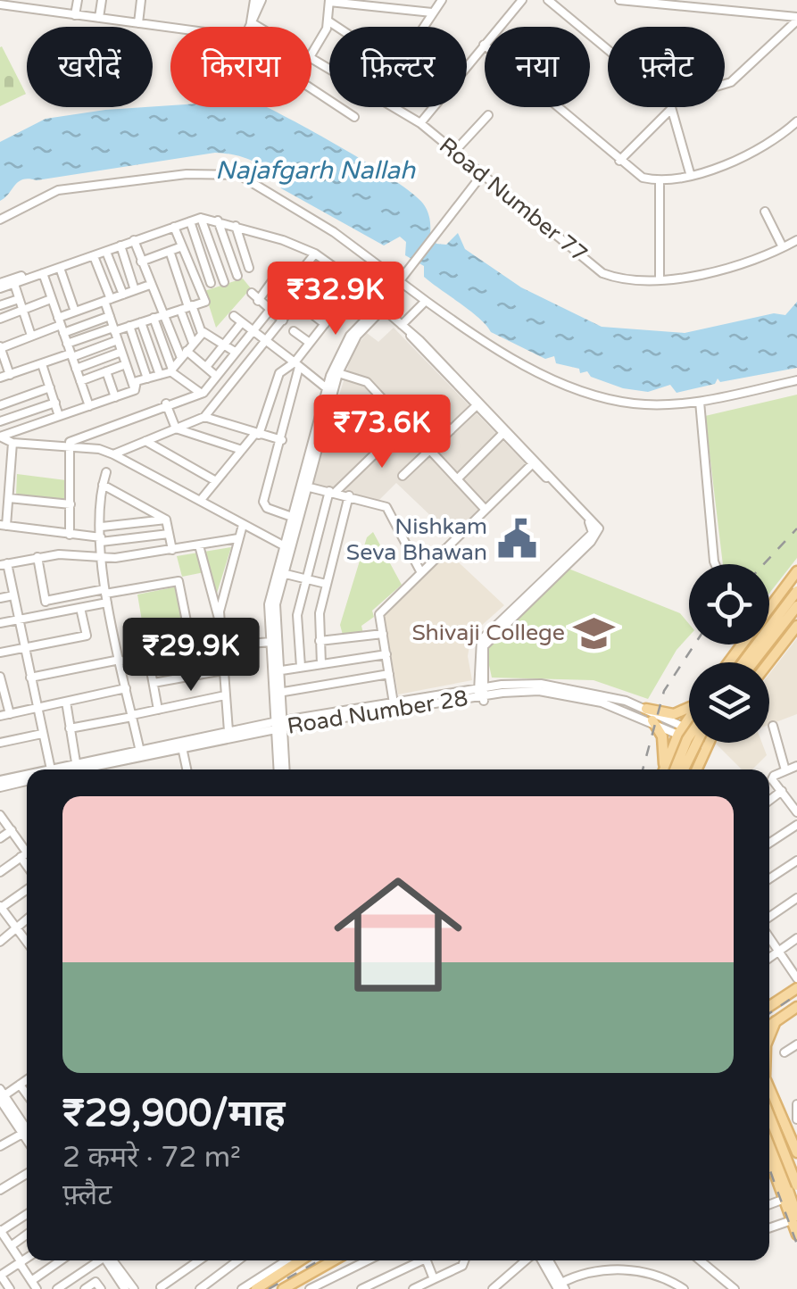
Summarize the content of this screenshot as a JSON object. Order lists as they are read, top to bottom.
{
  "streets": {
    "street": ["Road Number 77", "Road Number 28"]
  },
  "water": ["Najafgarh Nallah"],
  "places": {
    "public building": ["Nishkam Seva Bhawan"],
    "school or university": ["Shivaji College"]
  },
  "page": {
    "chip": [
      "खरीदें",
      "किराया",
      "फ़िल्टर",
      "नया",
      "फ़्लैट"
    ],
    "price": ["₹32.9K", "₹73.6K", "₹29.9K"],
    "list": [
      {
        "name": "₹29,900/माह",
        "note": "2 कमरे · 72 m² · फ़्लैट"
      }
    ]
  }
}
